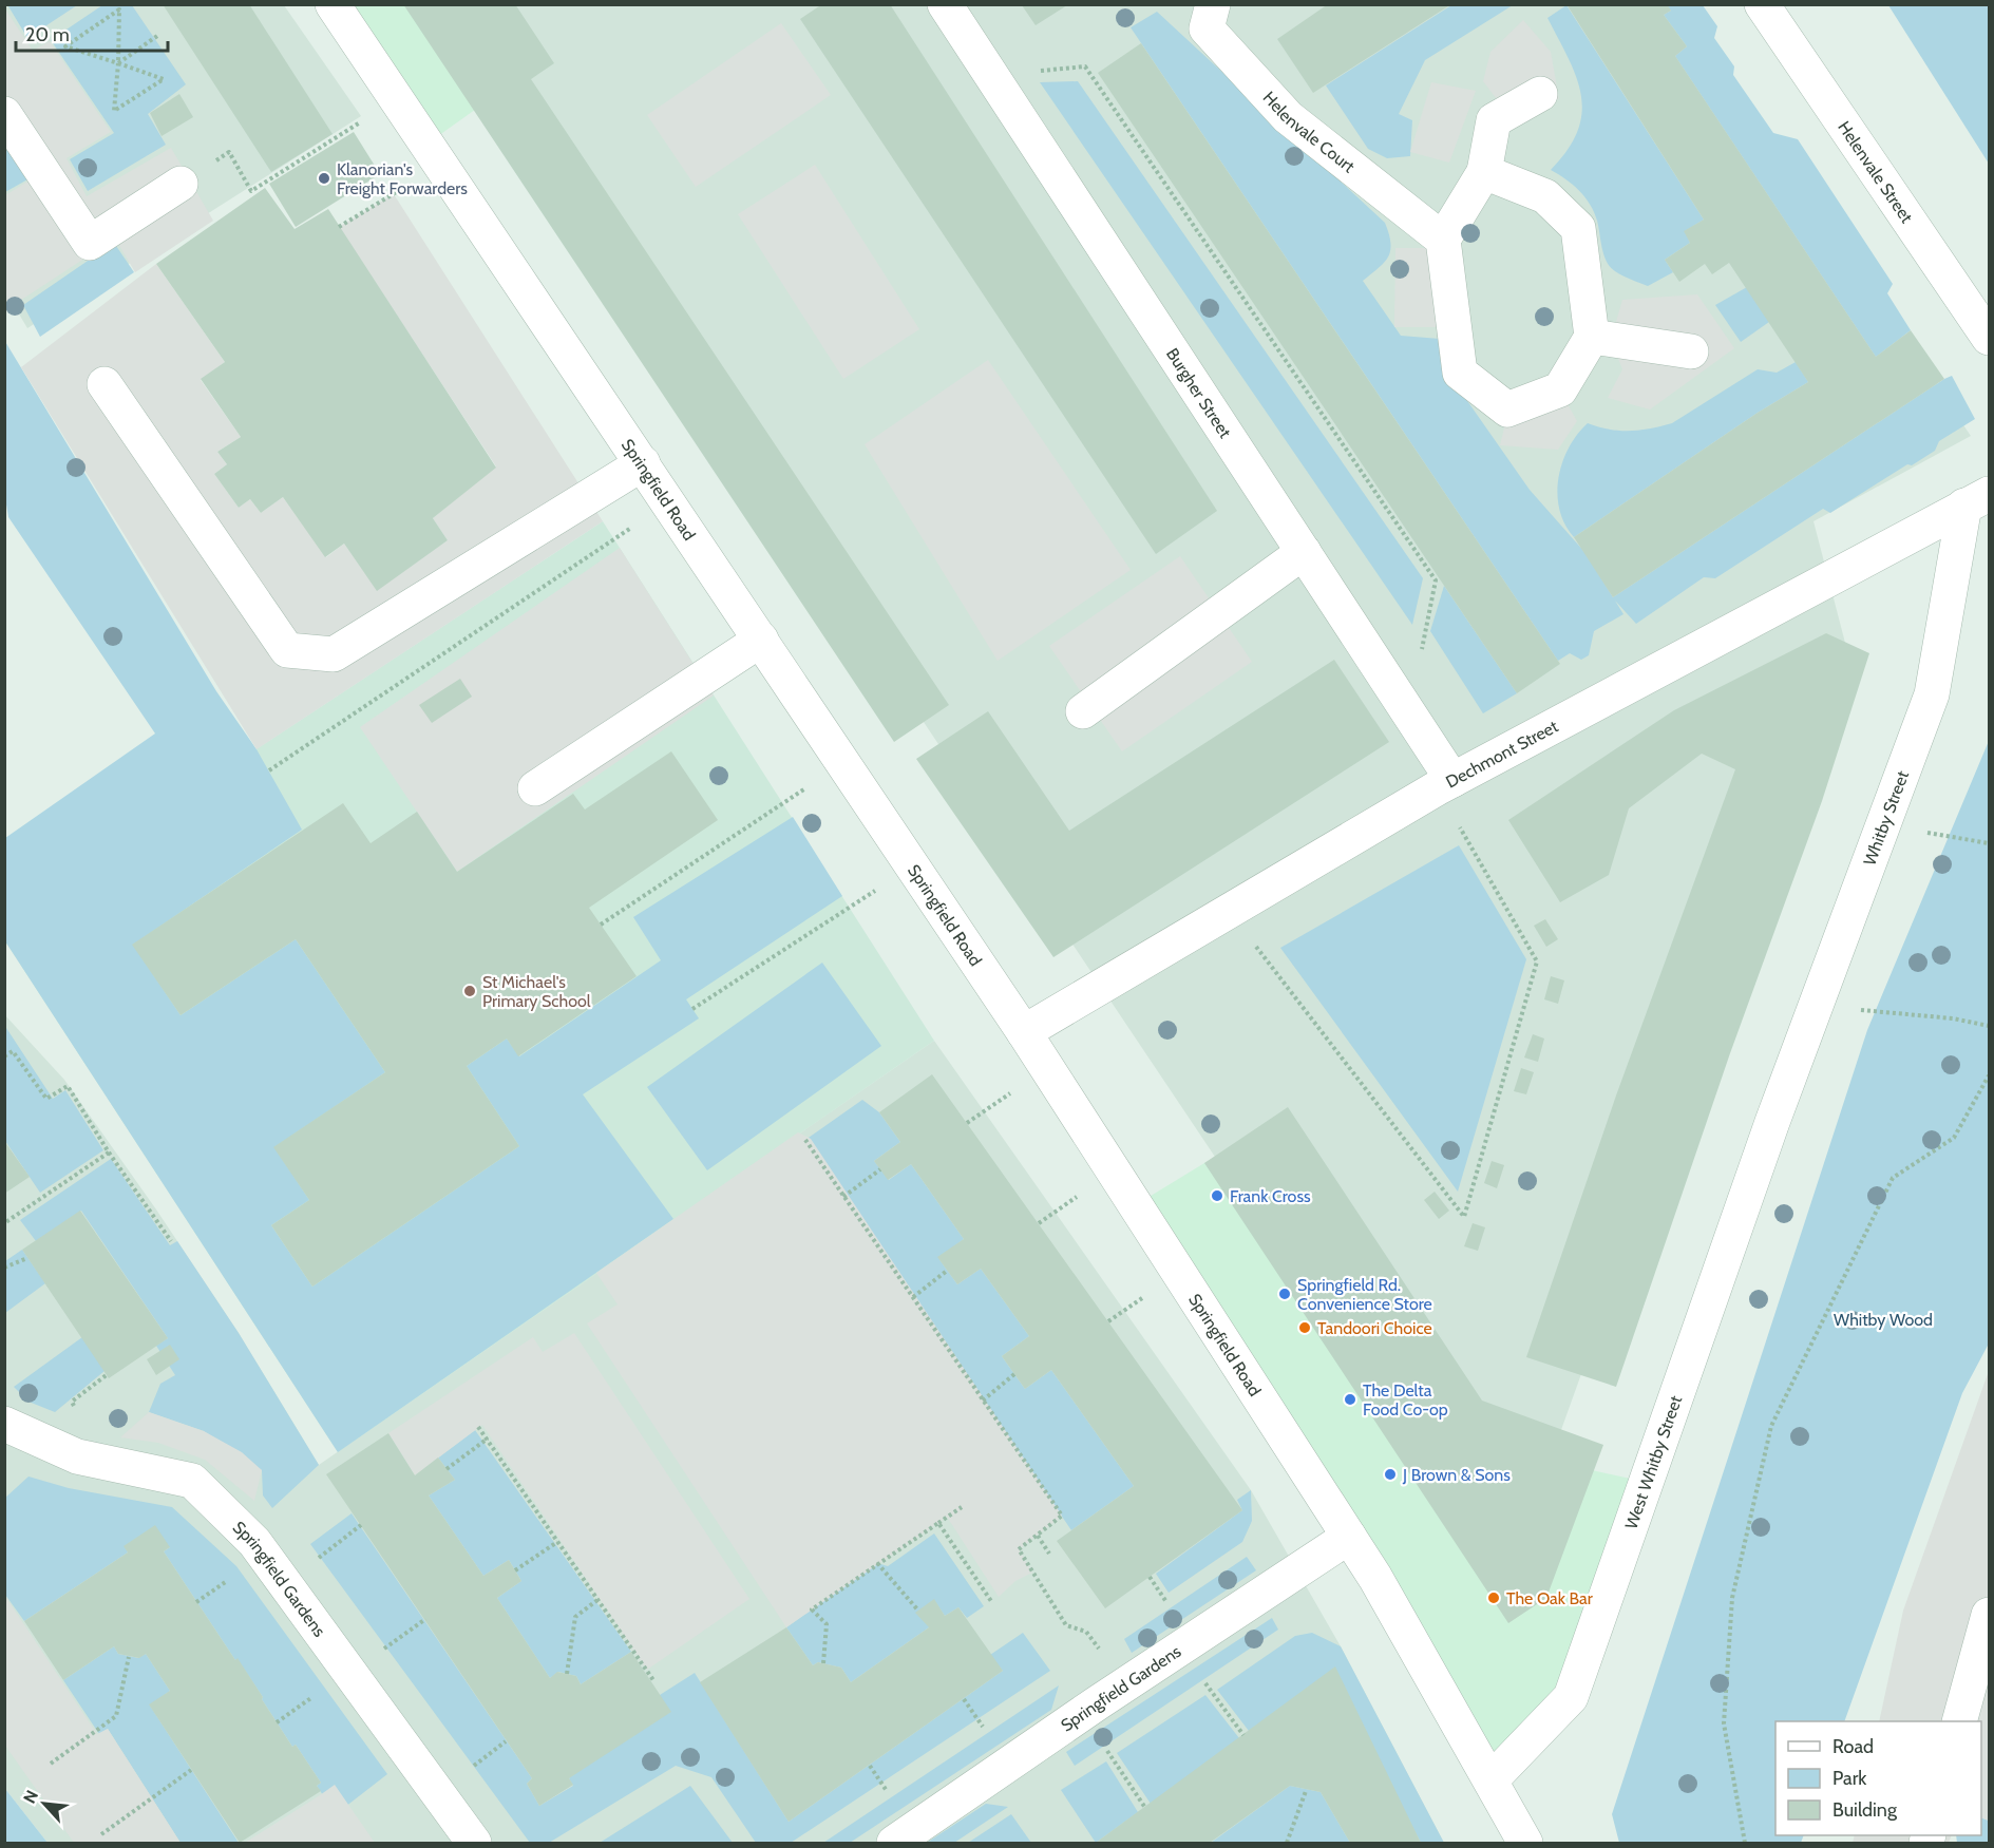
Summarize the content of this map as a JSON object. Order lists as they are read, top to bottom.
{
  "streets": {
    "street": [
      "Helenvale Court",
      "Helenvale Street",
      "Burgher Street",
      "Springfield Road",
      "Dechmont Street",
      "Whitby Street",
      "West Whitby Street",
      "Springfield Gardens"
    ]
  },
  "crossings": [
    ["Burgher Street", "Dechmont Street"],
    ["Springfield Road", "Dechmont Street"],
    ["Springfield Road", "West Whitby Street"],
    ["Springfield Road", "Springfield Gardens"],
    ["Dechmont Street", "Whitby Street"],
    ["Whitby Street", "West Whitby Street"]
  ],
  "parks": ["Whitby Wood"],
  "places": [
    "Klanorian's Freight Forwarders",
    "St Michael's Primary School",
    "Frank Cross",
    "Springfield Rd. Convenience Store",
    "Tandoori Choice",
    "The Delta Food Co-op",
    "J Brown & Sons",
    "The Oak Bar"
  ],
  "legend": ["Road", "Park", "Building"],
  "scale_bar": "20 m",
  "north": "top left"
}
